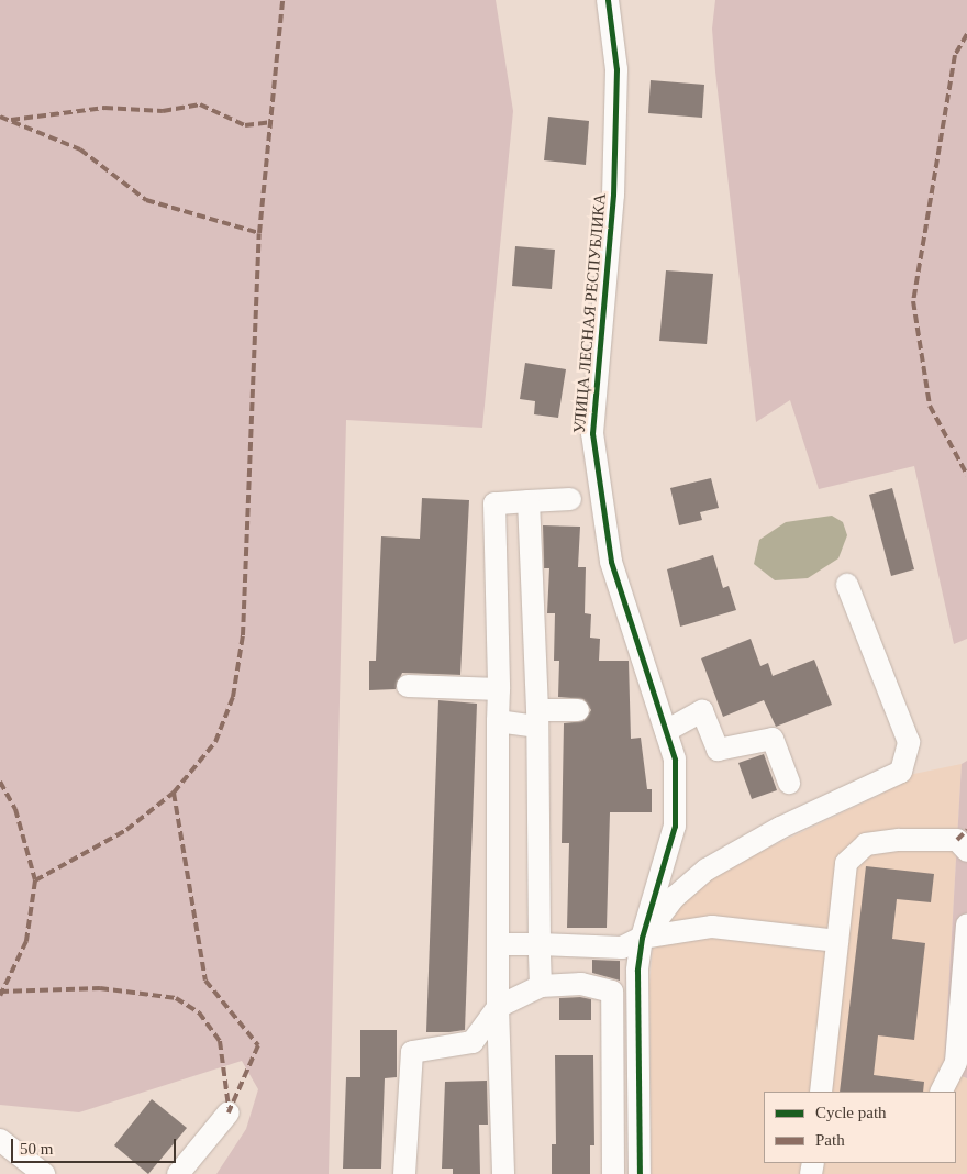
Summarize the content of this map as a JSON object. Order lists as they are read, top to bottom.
{
  "streets": {
    "street": ["УЛИЦА ЛЕСНАЯ РЕСПУБЛИКА"]
  },
  "legend": ["Cycle path", "Path"],
  "scale_bar": "50 m"
}
